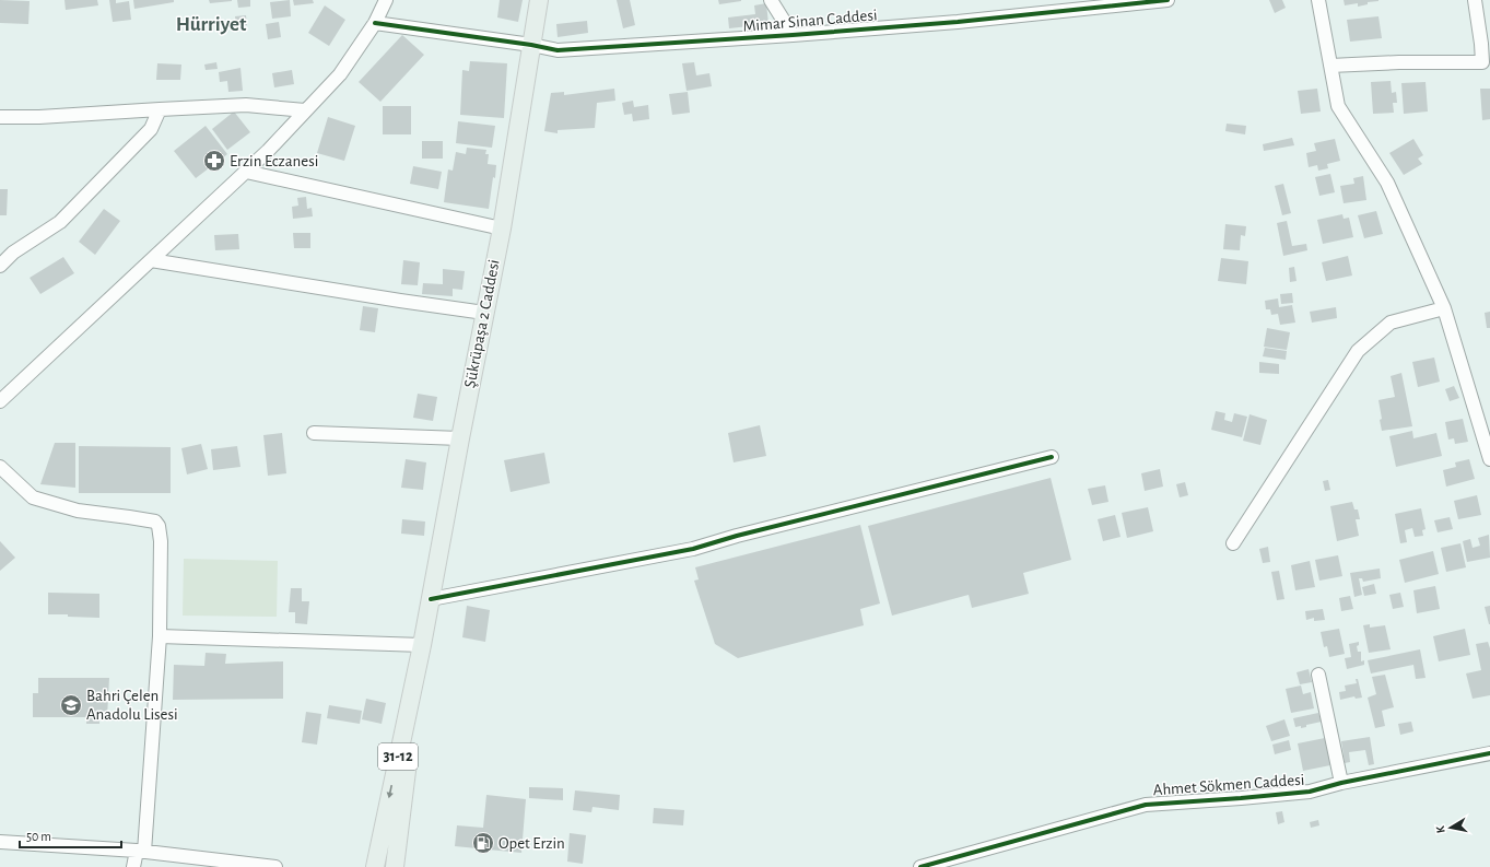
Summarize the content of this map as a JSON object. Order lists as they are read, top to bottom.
{
  "streets": {
    "main road": ["Şükrüpaşa 2 Caddesi", "31-12"],
    "street": ["Mimar Sinan Caddesi", "Ahmet Sökmen Caddesi"]
  },
  "crossings": [
    ["Mimar Sinan Caddesi", "Şükrüpaşa 2 Caddesi"],
    ["Şükrüpaşa 2 Caddesi", "31-12"]
  ],
  "districts": ["Hürriyet"],
  "places": {
    "pharmacy": ["Erzin Eczanesi"],
    "school or university": ["Bahri Çelen Anadolu Lisesi"],
    "fuel station": ["Opet Erzin"]
  },
  "scale_bar": "50 m",
  "north": "left"
}
